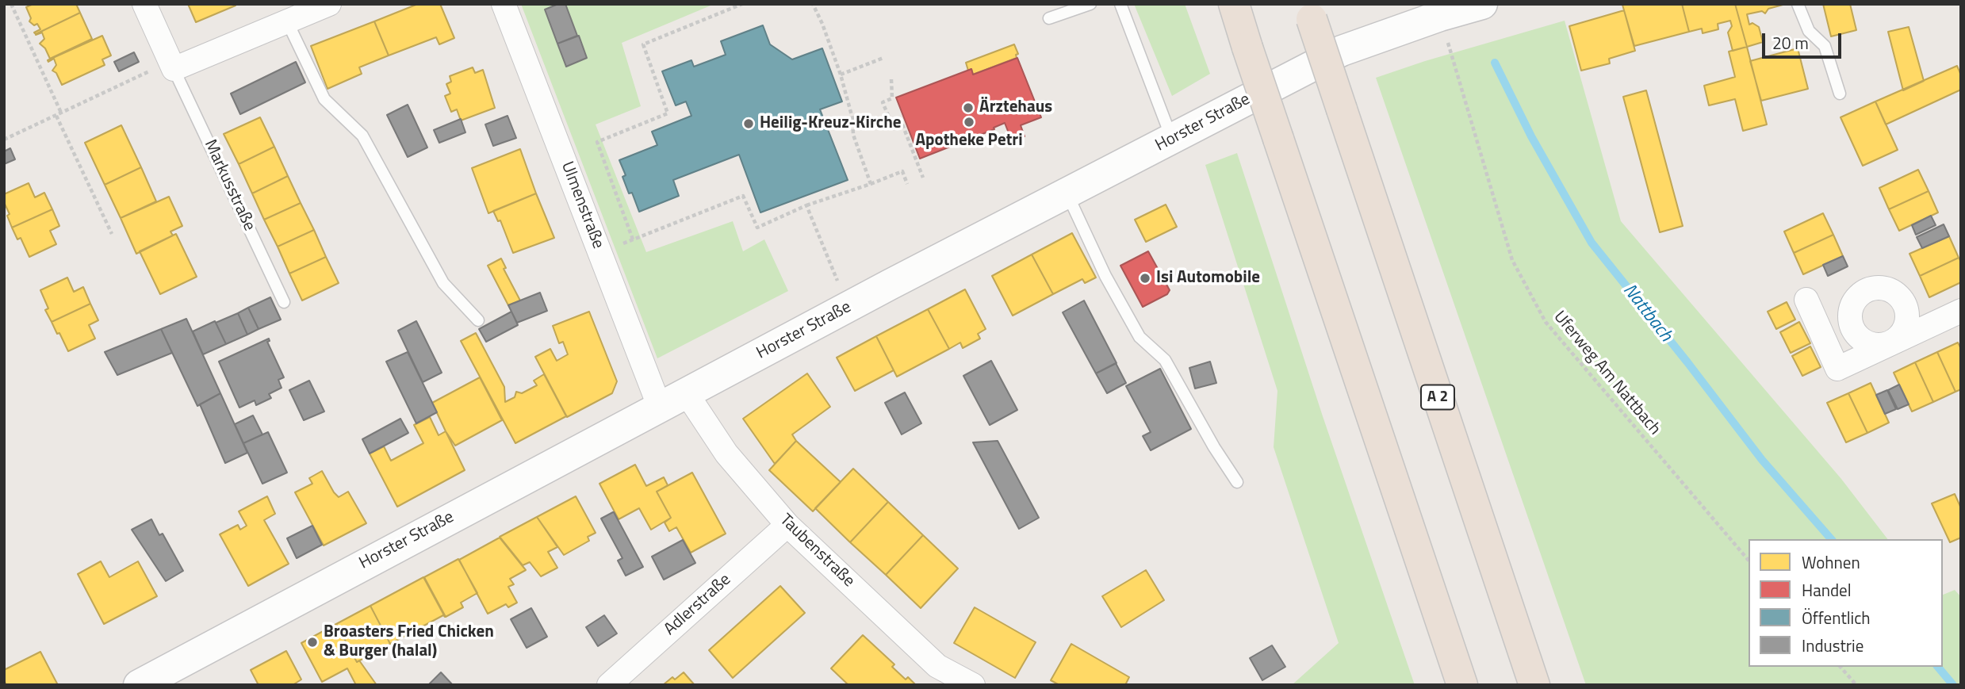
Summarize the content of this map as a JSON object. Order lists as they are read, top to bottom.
{
  "streets": {
    "highway": ["A 2"],
    "main road": ["Horster Straße"],
    "street": [
      "Markusstraße",
      "Ulmenstraße",
      "Taubenstraße",
      "Adlerstraße"
    ],
    "path": ["Uferweg Am Nattbach"]
  },
  "crossings": [
    ["Horster Straße", "Ulmenstraße"],
    ["Horster Straße", "Uferweg Am Nattbach"],
    ["Horster Straße", "Taubenstraße"],
    ["Ulmenstraße", "Taubenstraße"],
    ["Taubenstraße", "Adlerstraße"]
  ],
  "water": ["Nattbach"],
  "places": [
    "Ärztehaus",
    "Apotheke Petri",
    "Heilig-Kreuz-Kirche",
    "Isi Automobile",
    "Broasters Fried Chicken & Burger (halal)"
  ],
  "legend": [
    "Wohnen",
    "Handel",
    "Öffentlich",
    "Industrie"
  ],
  "scale_bar": "20 m"
}
